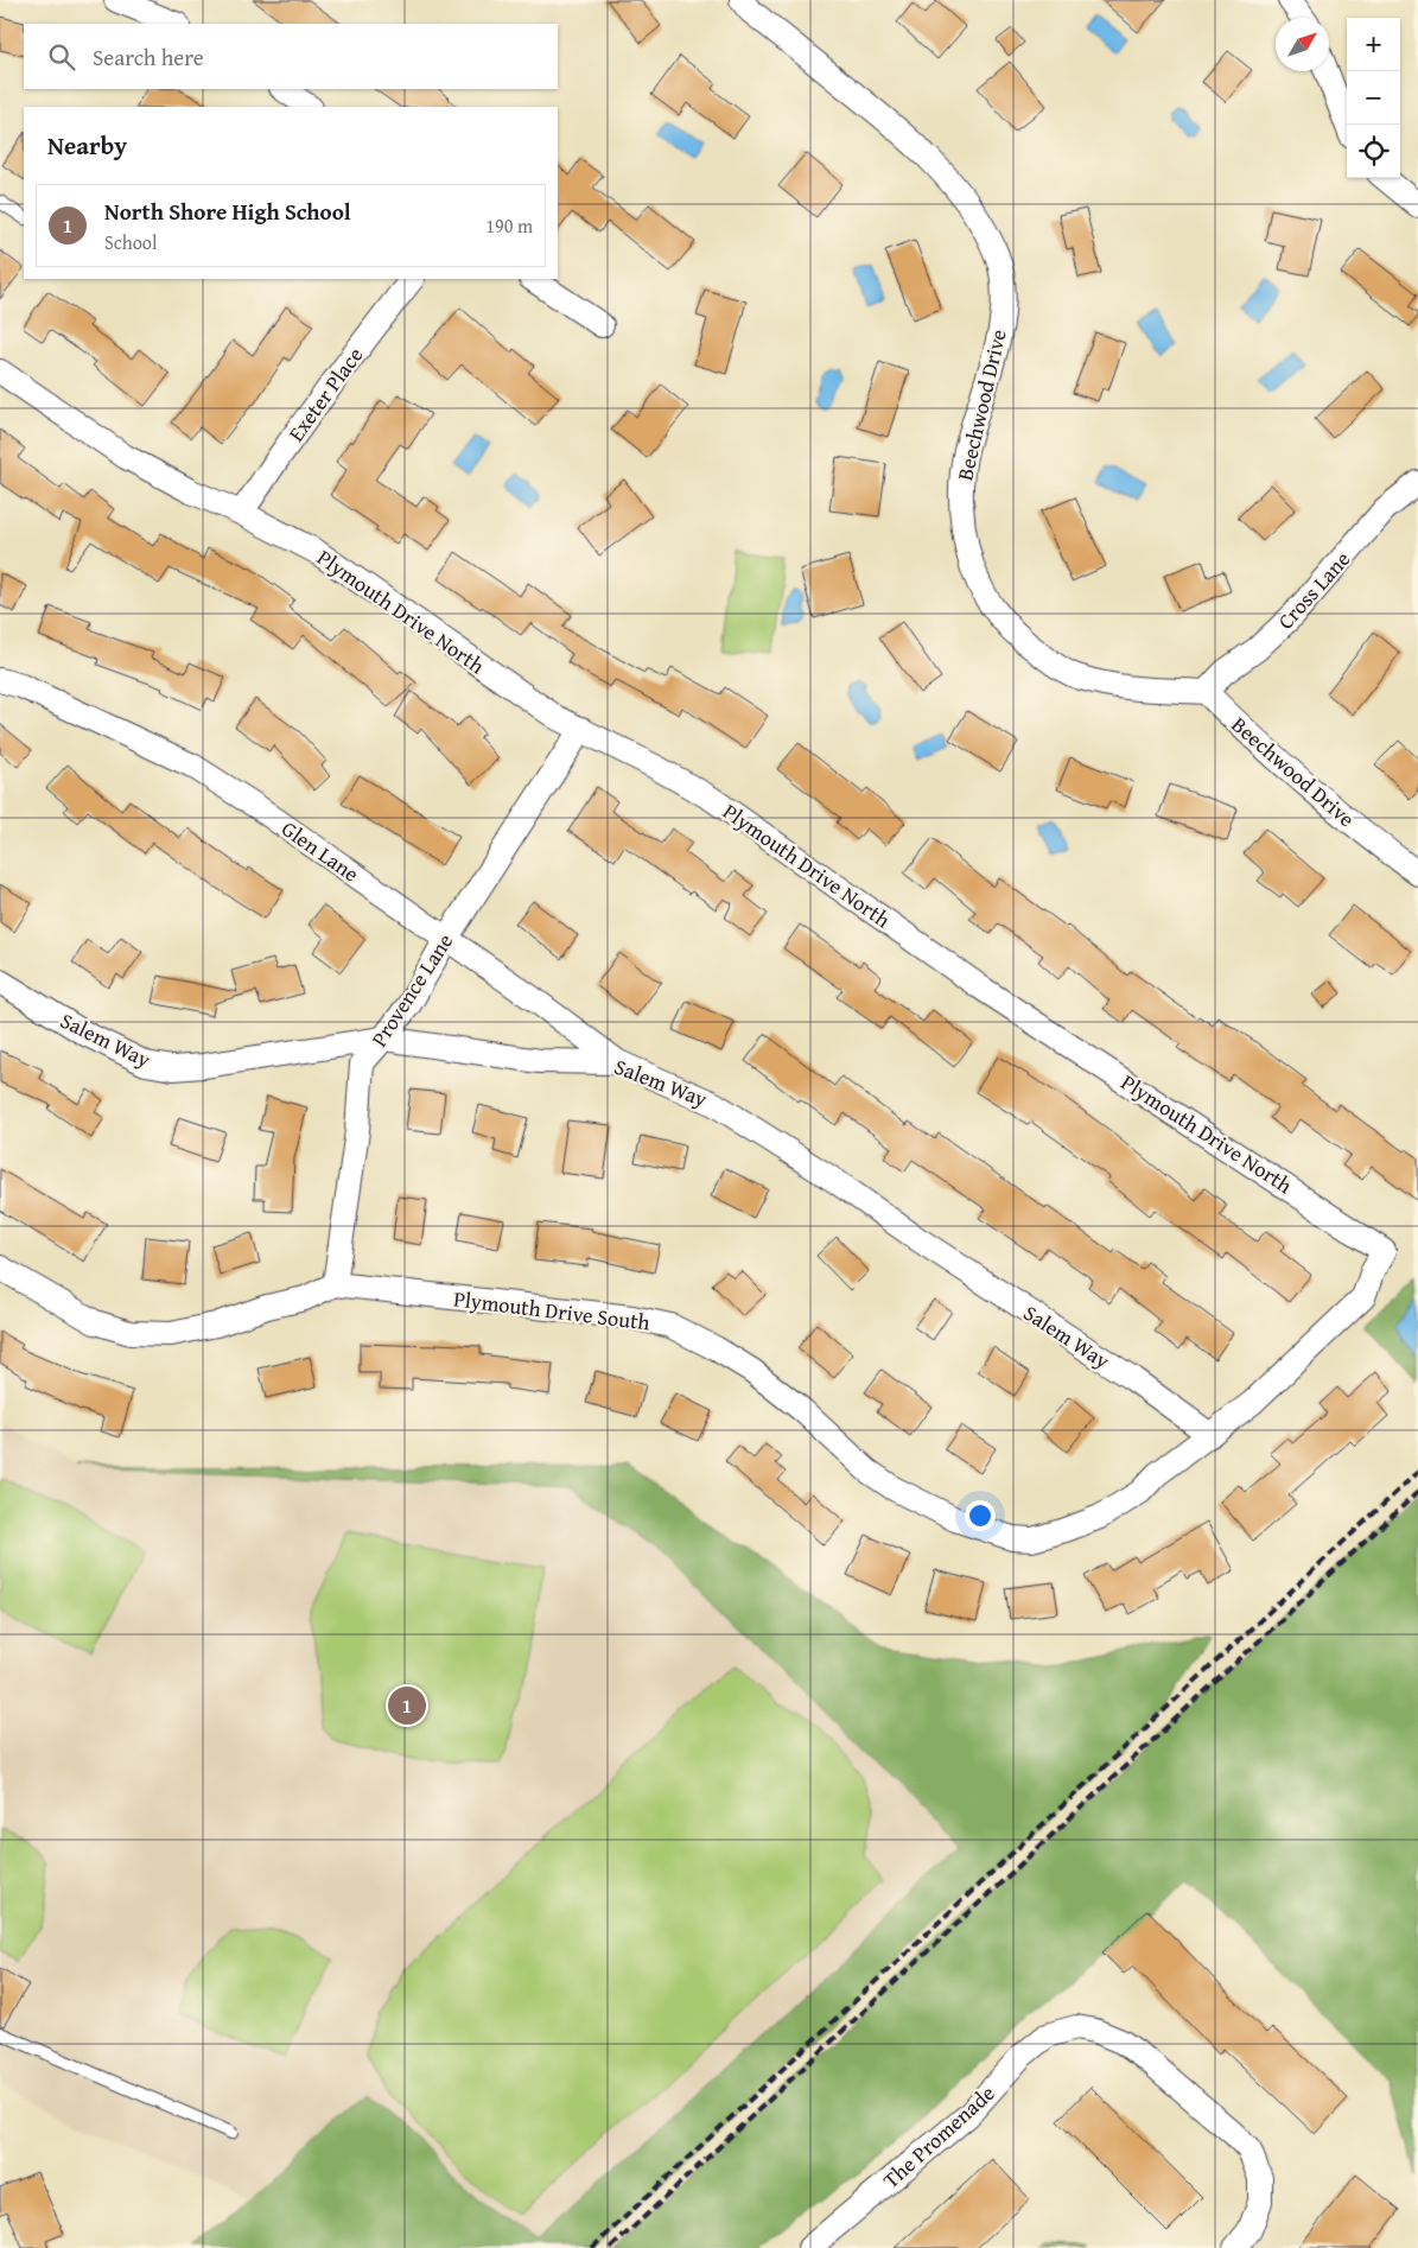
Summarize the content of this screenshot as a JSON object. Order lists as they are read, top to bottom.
{
  "streets": {
    "street": [
      "Exeter Place",
      "Beechwood Drive",
      "Cross Lane",
      "Plymouth Drive North",
      "Glen Lane",
      "Provence Lane",
      "Salem Way",
      "Plymouth Drive South",
      "The Promenade"
    ]
  },
  "crossings": [
    ["Exeter Place", "Plymouth Drive North"],
    ["Beechwood Drive", "Cross Lane"],
    ["Plymouth Drive North", "Provence Lane"],
    ["Plymouth Drive North", "Salem Way"],
    ["Plymouth Drive North", "Plymouth Drive South"],
    ["Glen Lane", "Provence Lane"],
    ["Glen Lane", "Salem Way"],
    ["Provence Lane", "Salem Way"],
    ["Provence Lane", "Plymouth Drive South"],
    ["Salem Way", "Plymouth Drive South"]
  ],
  "north": "top right",
  "page": {
    "map_buttons": ["+", "−"],
    "search": "Search here",
    "heading": "Nearby",
    "list": [
      {
        "mark": "1",
        "name": "North Shore High School",
        "note": "School",
        "value": "190 m"
      }
    ],
    "pins": "1"
  }
}
